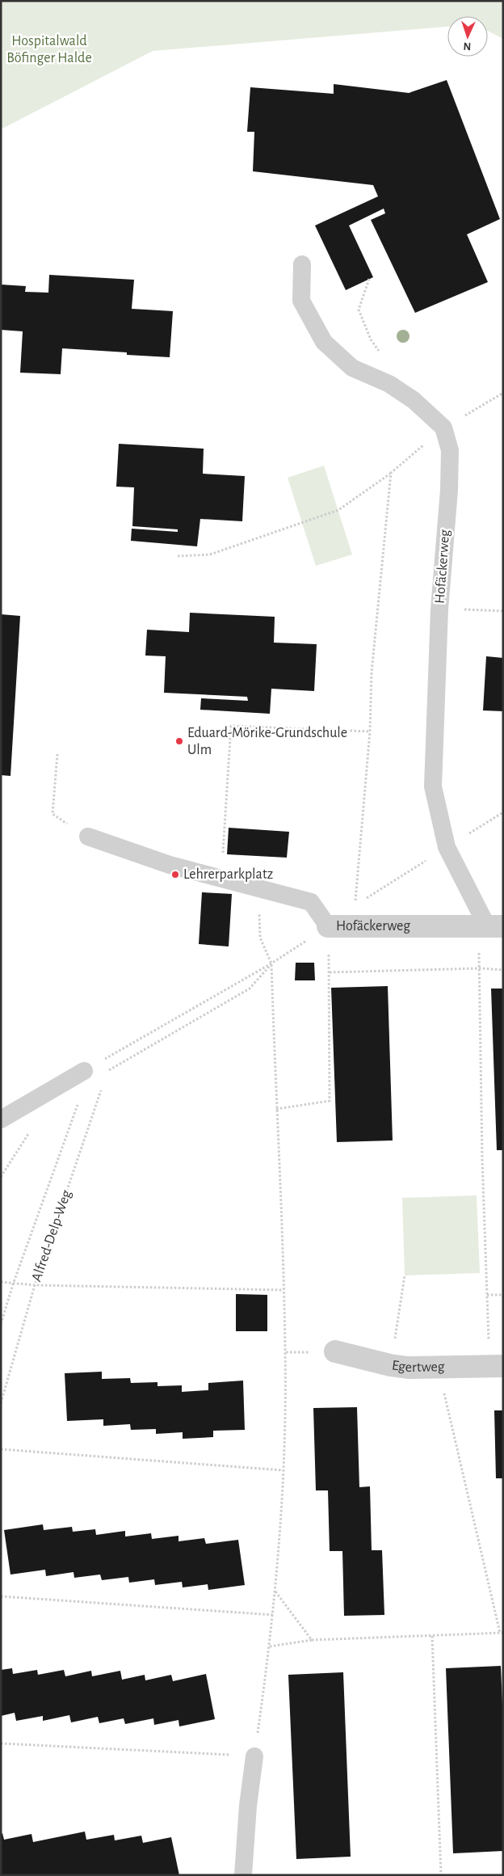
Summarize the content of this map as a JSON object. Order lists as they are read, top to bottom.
{
  "streets": {
    "street": ["Hofäckerweg", "Egertweg"],
    "path": ["Alfred-Delp-Weg"]
  },
  "parks": ["Hospitalwald Böfinger Halde"],
  "places": ["Eduard-Mörike-Grundschule Ulm", "Lehrerparkplatz"],
  "north": "bottom"
}
